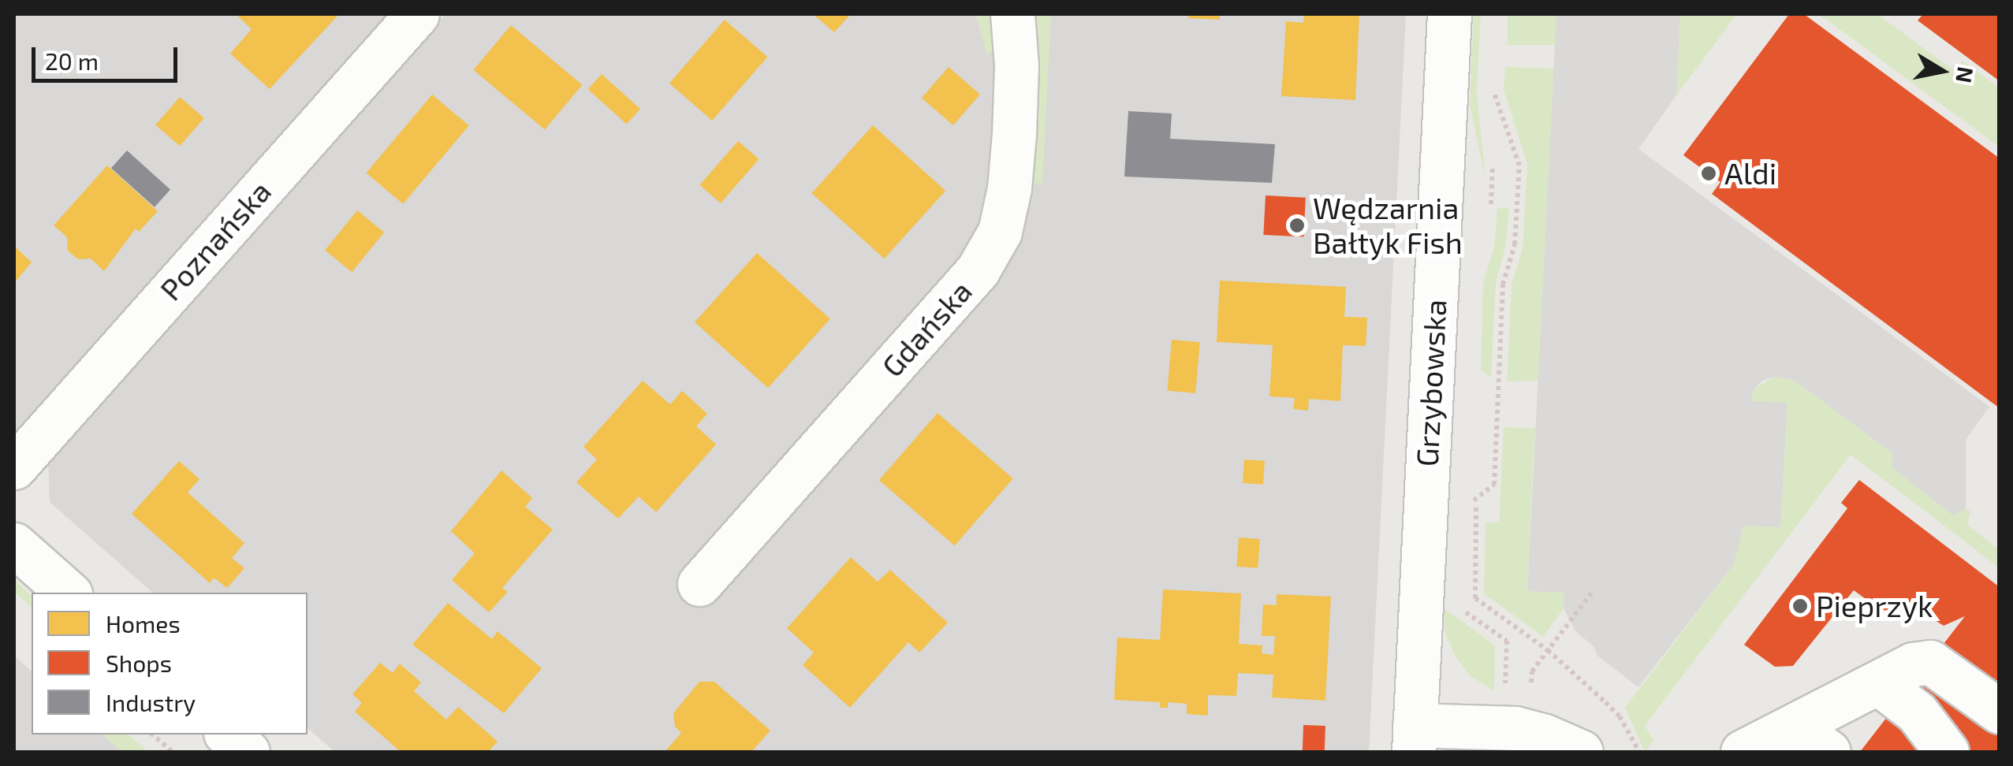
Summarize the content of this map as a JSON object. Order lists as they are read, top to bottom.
{
  "streets": {
    "street": ["Poznańska", "Gdańska", "Grzybowska"]
  },
  "places": ["Aldi", "Wędzarnia Bałtyk Fish", "Pieprzyk"],
  "legend": ["Homes", "Shops", "Industry"],
  "scale_bar": "20 m",
  "north": "right"
}
